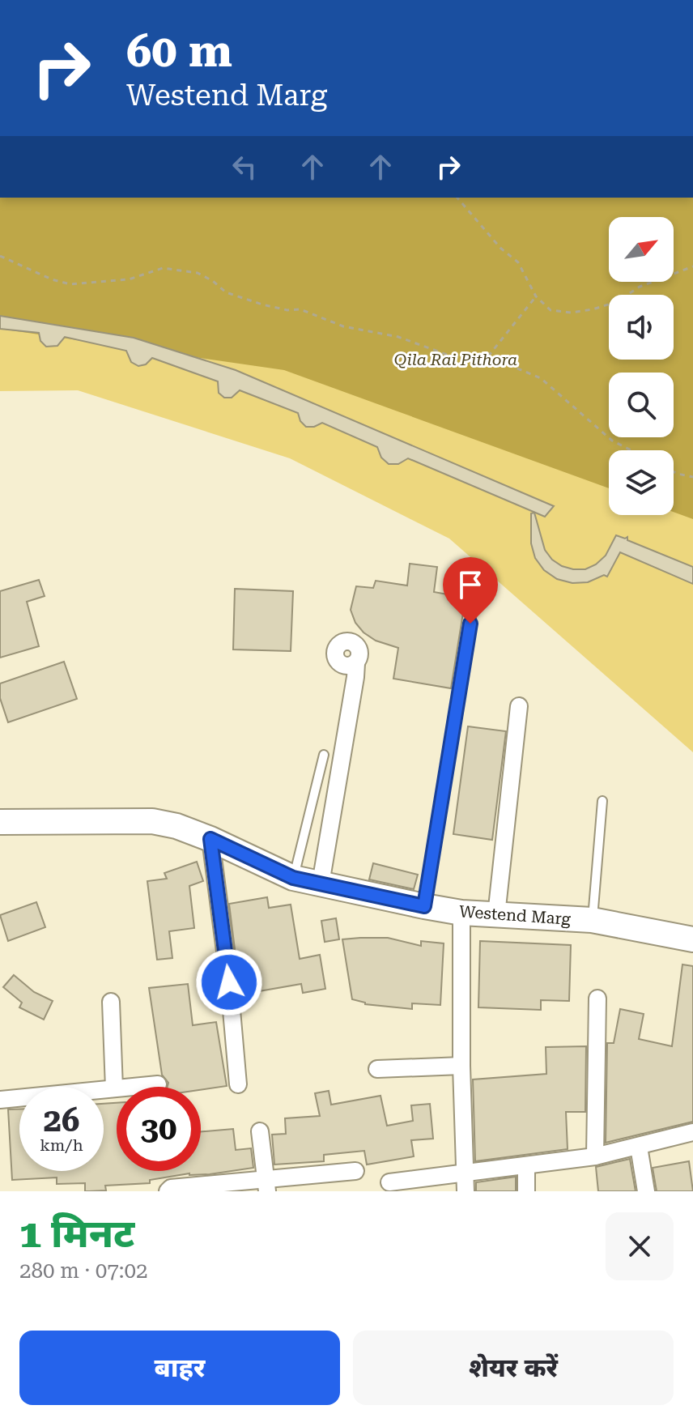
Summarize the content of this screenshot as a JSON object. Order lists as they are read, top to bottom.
{
  "streets": {
    "street": ["Westend Marg"]
  },
  "parks": ["Qila Rai Pithora"],
  "north": "top right",
  "page": {
    "turn": ["60 m", "Westend Marg"],
    "speed": "26 km/h",
    "limit": "30",
    "heading": ["1 मिनट", "280 m · 07:02"],
    "buttons": ["बाहर", "शेयर करें"]
  }
}
